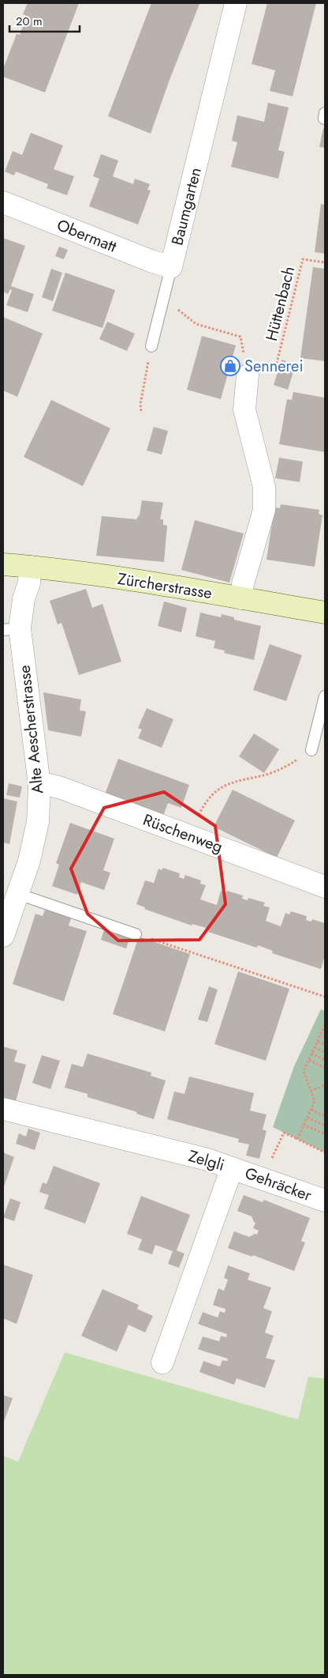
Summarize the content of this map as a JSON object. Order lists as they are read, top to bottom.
{
  "streets": {
    "street": [
      "Baumgarten",
      "Obermatt",
      "Zürcherstrasse",
      "Alte Aescherstrasse",
      "Rüschenweg",
      "Zelgli",
      "Gehräcker"
    ],
    "path": ["Hüttenbach"]
  },
  "crossings": [
    ["Baumgarten", "Obermatt"],
    ["Zürcherstrasse", "Alte Aescherstrasse"],
    ["Alte Aescherstrasse", "Rüschenweg"],
    ["Zelgli", "Gehräcker"]
  ],
  "places": {
    "shop": ["Sennerei"]
  },
  "scale_bar": "20 m"
}
